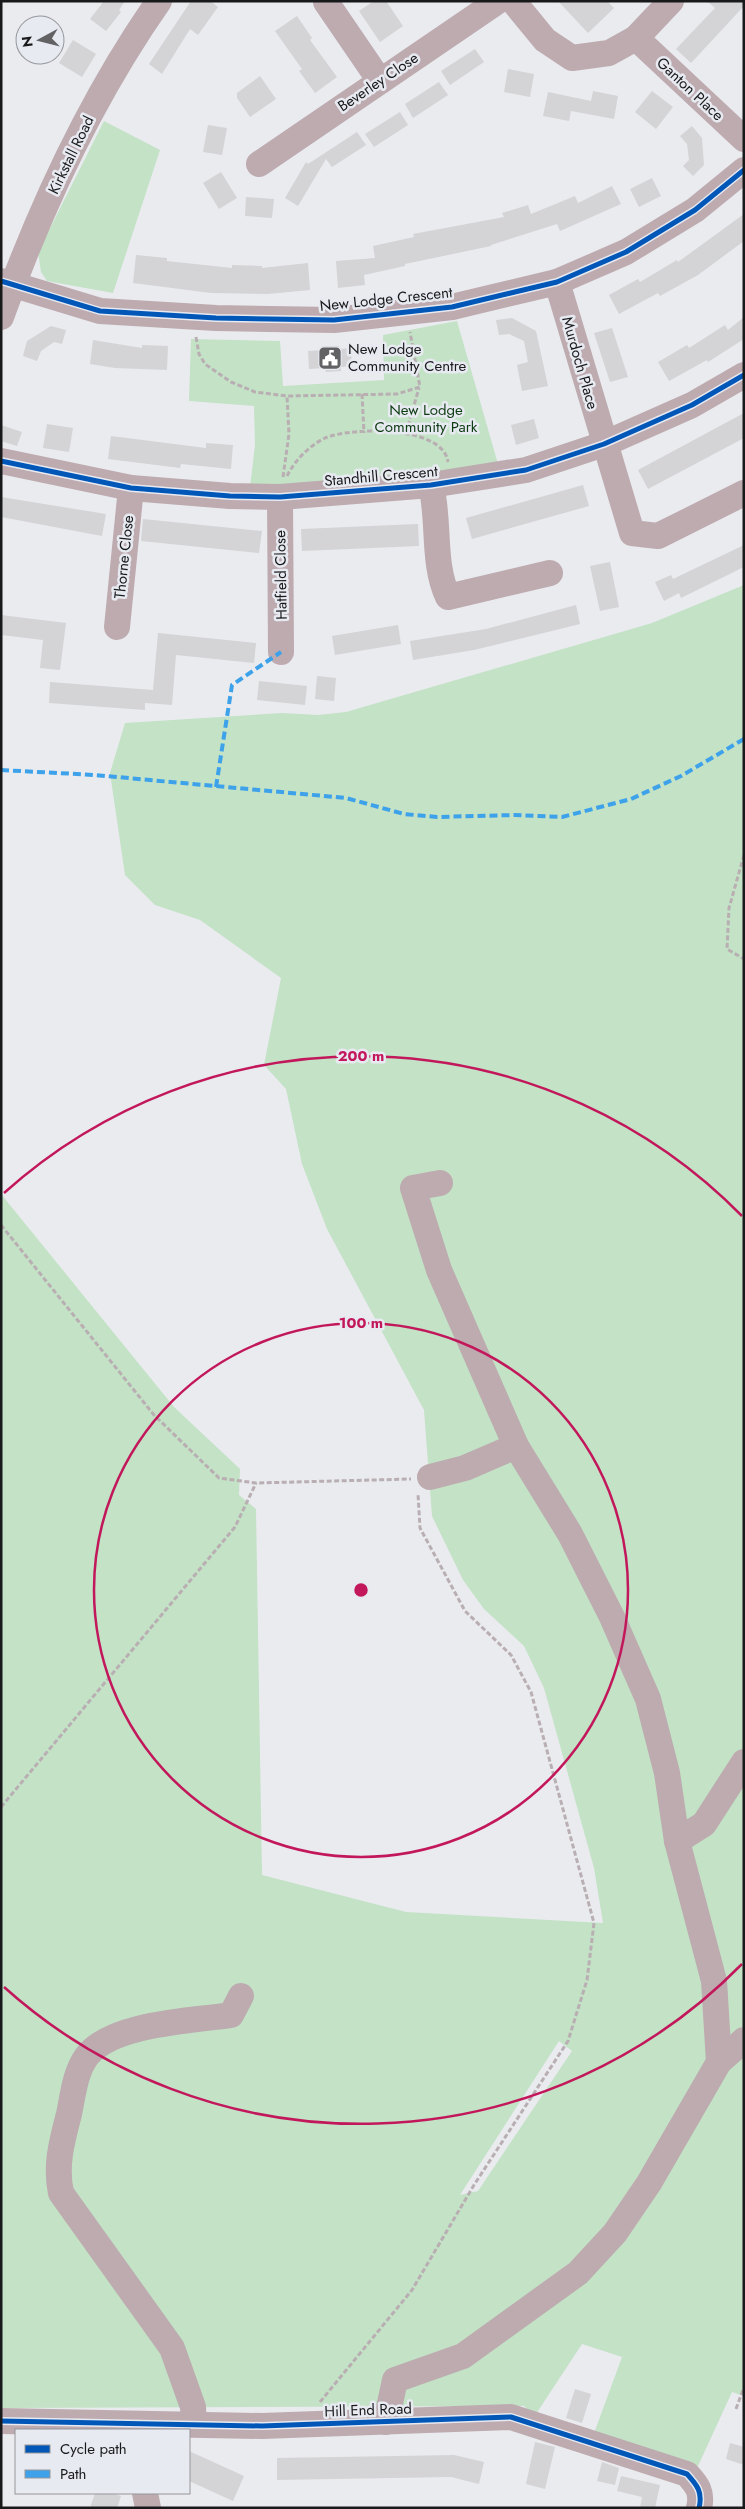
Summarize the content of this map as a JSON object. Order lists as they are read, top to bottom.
{
  "streets": {
    "street": [
      "Beverley Close",
      "Ganton Place",
      "Kirkstall Road",
      "New Lodge Crescent",
      "Murdoch Place",
      "Standhill Crescent",
      "Thorne Close",
      "Hatfield Close",
      "Hill End Road"
    ]
  },
  "crossings": [
    ["Kirkstall Road", "New Lodge Crescent"],
    ["New Lodge Crescent", "Murdoch Place"],
    ["Murdoch Place", "Standhill Crescent"],
    ["Standhill Crescent", "Thorne Close"],
    ["Standhill Crescent", "Hatfield Close"]
  ],
  "parks": ["New Lodge Community Park"],
  "places": {
    "public building": ["New Lodge Community Centre"]
  },
  "legend": ["Cycle path", "Path"],
  "north": "left",
  "rings": ["200 m", "100 m"]
}
